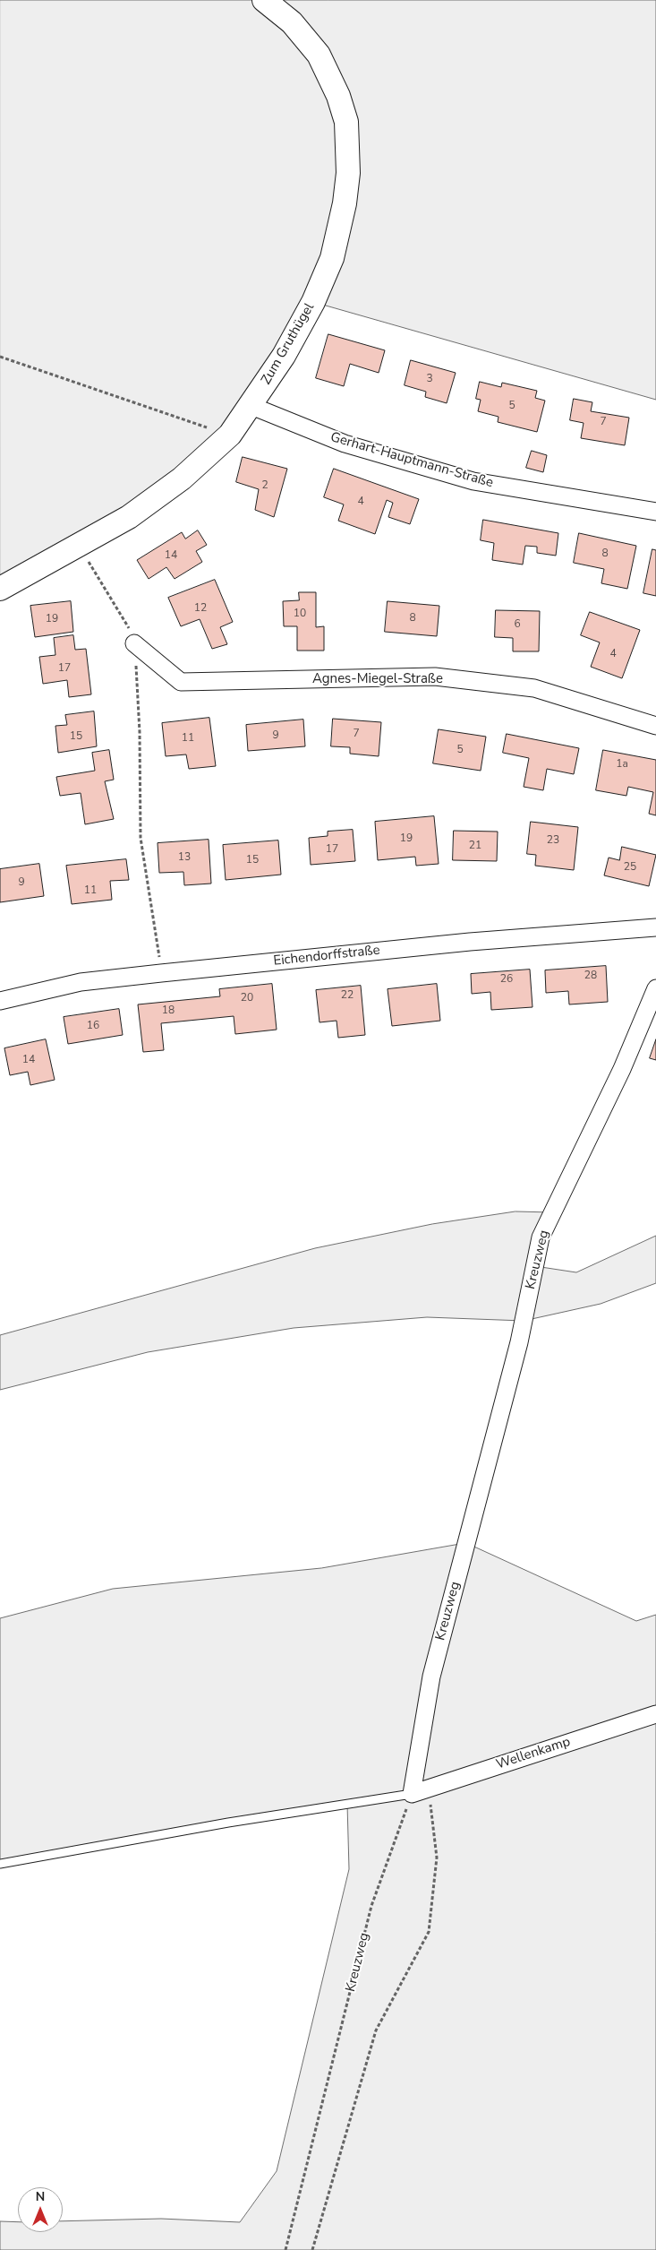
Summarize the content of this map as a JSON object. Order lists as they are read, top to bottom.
{
  "streets": {
    "street": [
      "Zum Gruthügel",
      "Gerhart-Hauptmann-Straße",
      "Agnes-Miegel-Straße",
      "Eichendorffstraße",
      "Kreuzweg",
      "Wellenkamp"
    ]
  },
  "crossings": [
    ["Zum Gruthügel", "Gerhart-Hauptmann-Straße"],
    ["Kreuzweg", "Wellenkamp"]
  ],
  "house_numbers": [
    "3",
    "5",
    "7",
    "2",
    "4",
    "8",
    "14",
    "12",
    "10",
    "8",
    "19",
    "6",
    "4",
    "17",
    "7",
    "9",
    "15",
    "11",
    "5",
    "1a",
    "19",
    "23",
    "21",
    "17",
    "13",
    "15",
    "25",
    "9",
    "11",
    "28",
    "26",
    "22",
    "20",
    "18",
    "16",
    "14"
  ],
  "north": "top"
}
